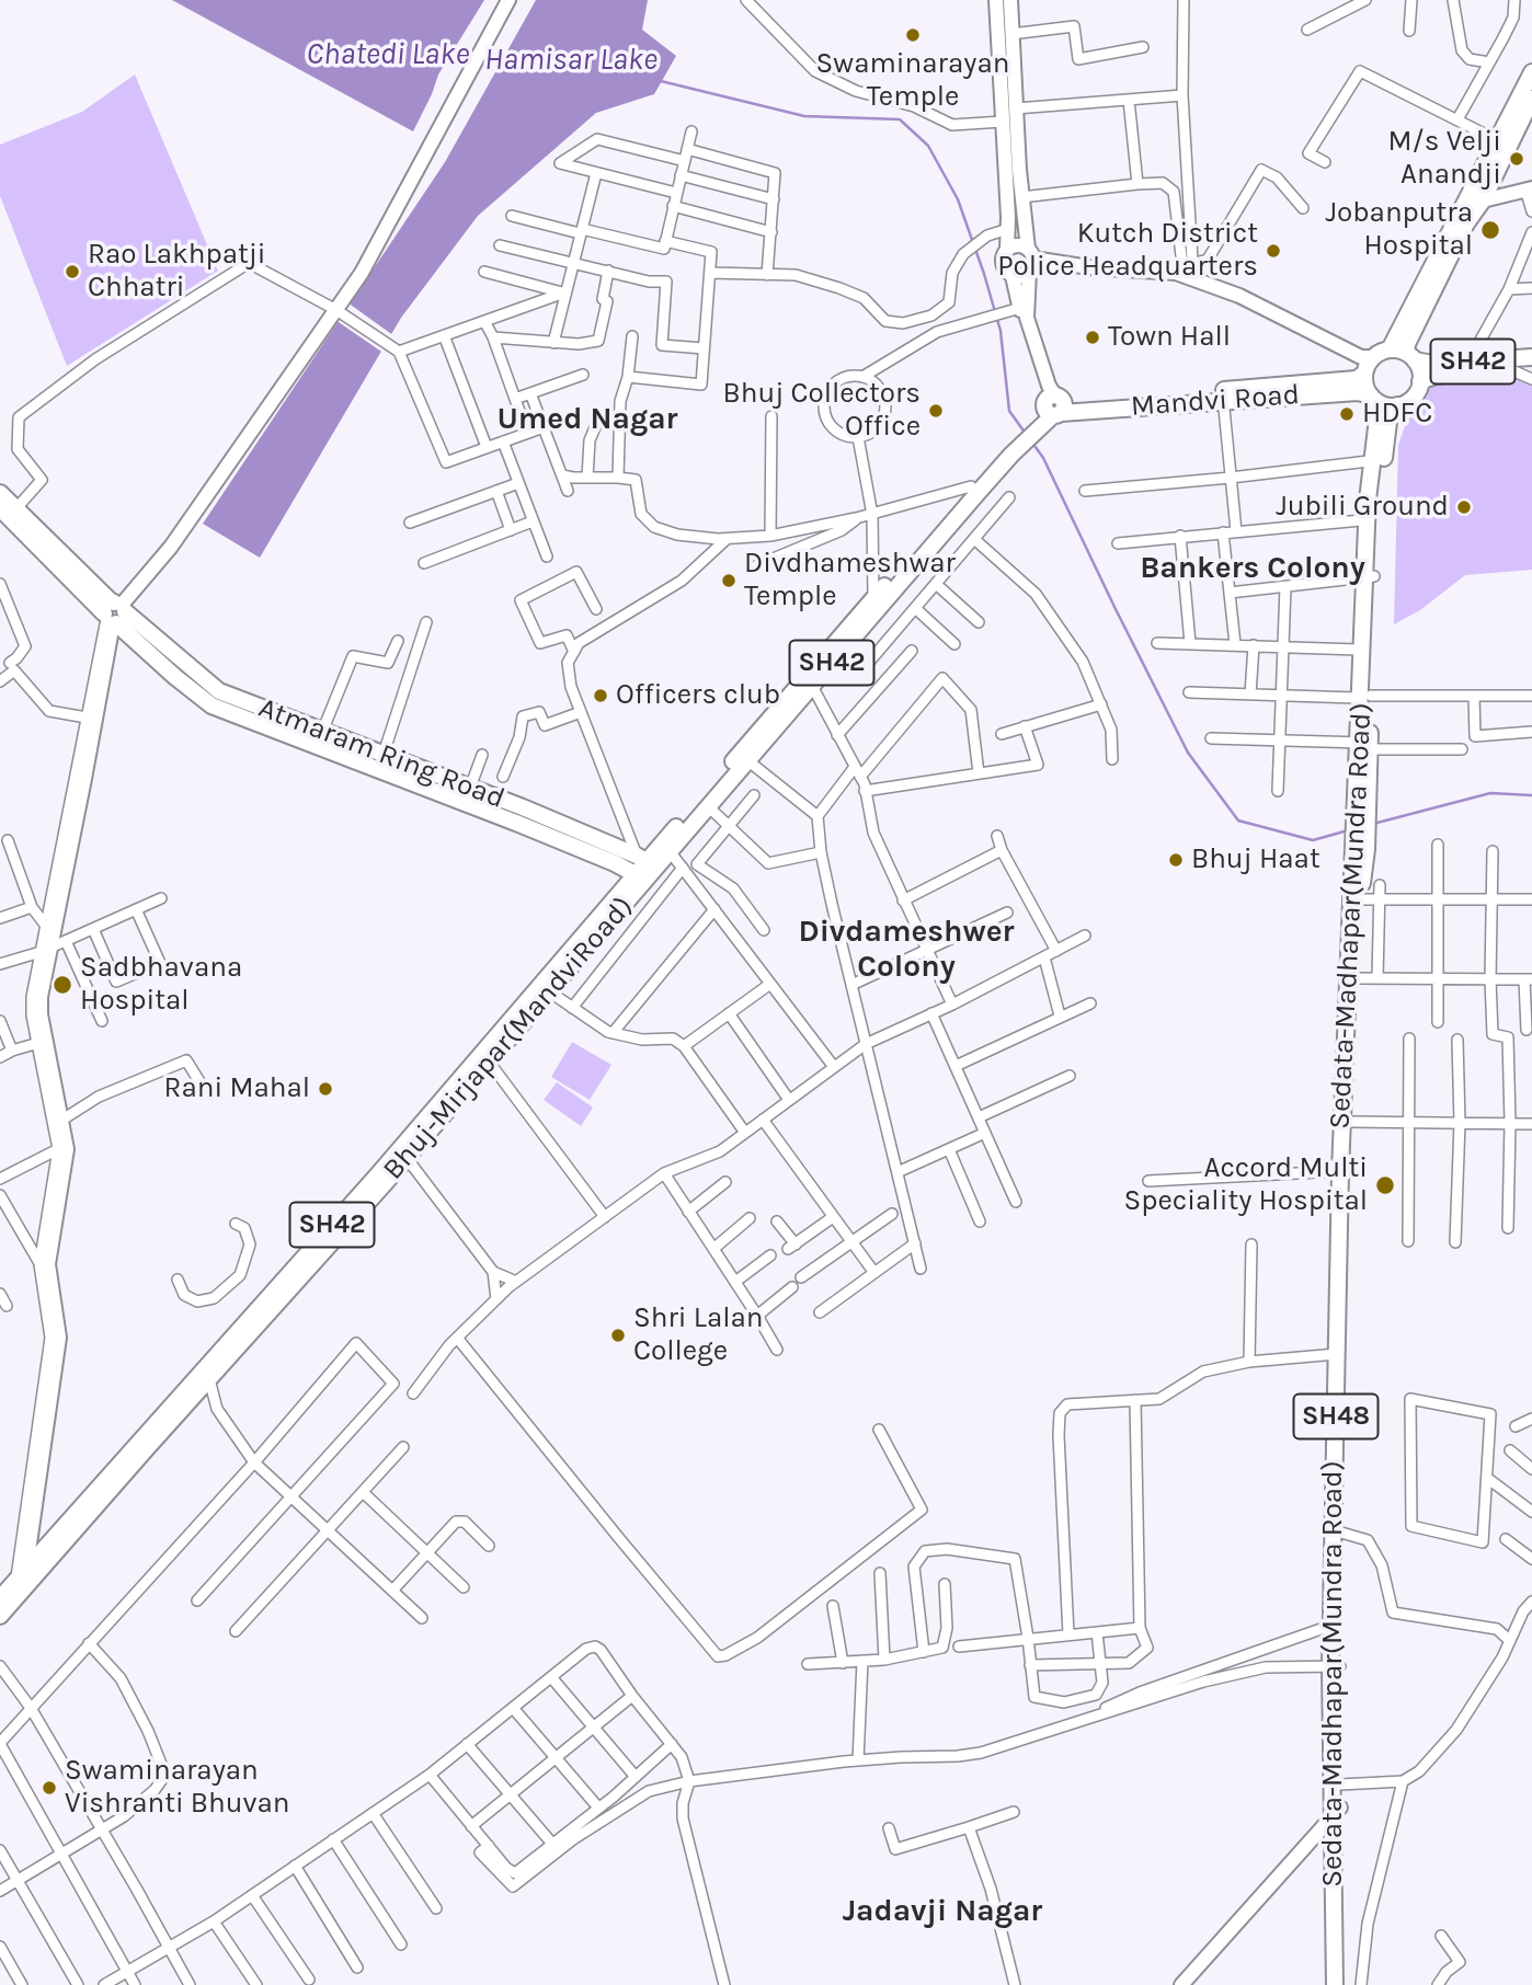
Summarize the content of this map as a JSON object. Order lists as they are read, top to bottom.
{
  "streets": {
    "main road": [
      "SH42",
      "Mandvi Road",
      "Atmaram Ring Road",
      "Sedata-Madhapar(Mundra Road)",
      "Bhuj-Mirjapar(MandviRoad)",
      "SH48"
    ]
  },
  "crossings": [
    ["SH42", "Mandvi Road"],
    ["SH42", "Sedata-Madhapar(Mundra Road)"],
    ["SH42", "Bhuj-Mirjapar(MandviRoad)"],
    ["Mandvi Road", "Sedata-Madhapar(Mundra Road)"],
    ["Atmaram Ring Road", "Bhuj-Mirjapar(MandviRoad)"]
  ],
  "districts": [
    "Umed Nagar",
    "Bankers Colony",
    "Divdameshwer Colony",
    "Jadavji Nagar"
  ],
  "water": ["Chatedi Lake", "Hamisar Lake"],
  "places": [
    "Swaminarayan Temple",
    "M/s Velji Anandji",
    "Jobanputra Hospital",
    "Kutch District Police Headquarters",
    "Rao Lakhpatji Chhatri",
    "Town Hall",
    "Bhuj Collectors Office",
    "HDFC",
    "Jubili Ground",
    "Divdhameshwar Temple",
    "Officers club",
    "Bhuj Haat",
    "Sadbhavana Hospital",
    "Rani Mahal",
    "Accord Multi Speciality Hospital",
    "Shri Lalan College",
    "Swaminarayan Vishranti Bhuvan"
  ]
}
